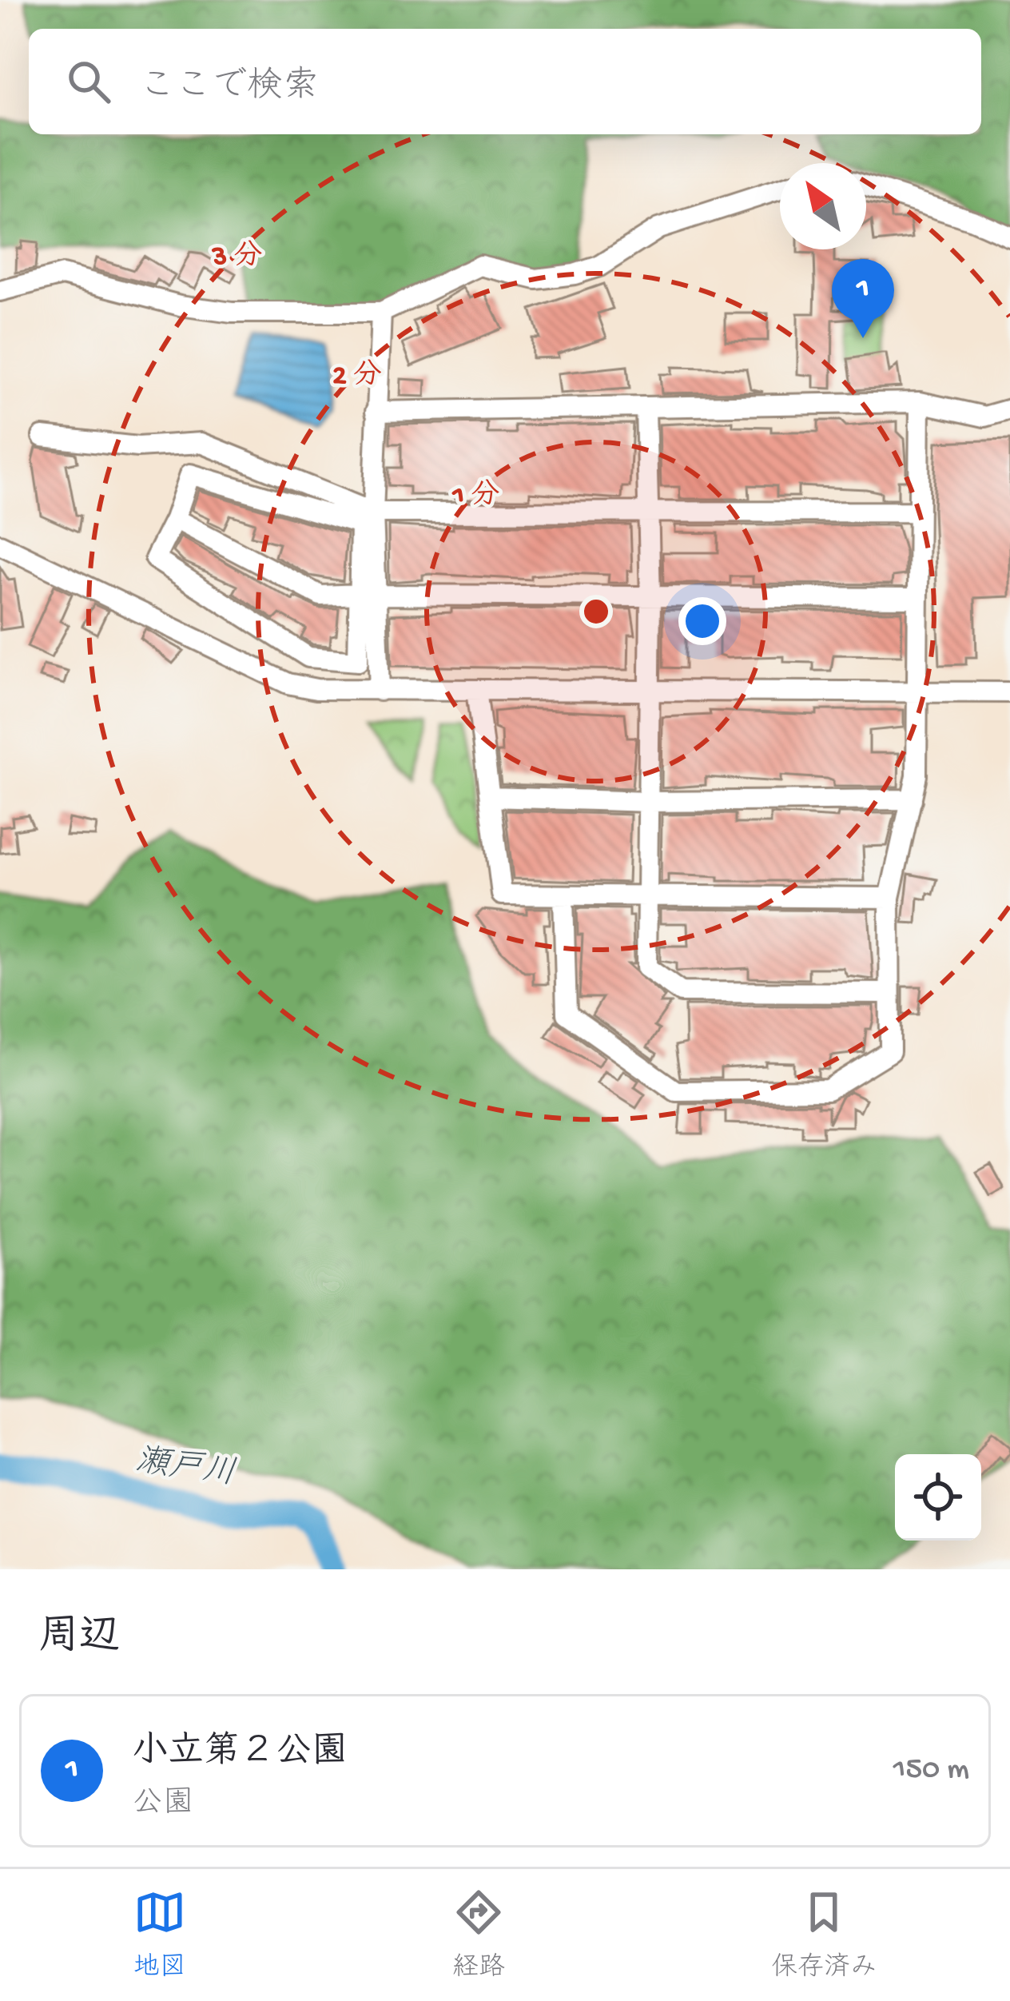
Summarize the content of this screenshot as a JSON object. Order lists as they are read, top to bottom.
{
  "water": ["瀬戸川"],
  "north": "top left",
  "page": {
    "search": "ここで検索",
    "pins": "1",
    "heading": "周辺",
    "list": [
      {
        "mark": "1",
        "name": "小立第２公園",
        "note": "公園",
        "value": "150 m"
      }
    ],
    "nav": ["地図", "経路", "保存済み"]
  },
  "rings": ["3 分", "2 分", "1 分"]
}
